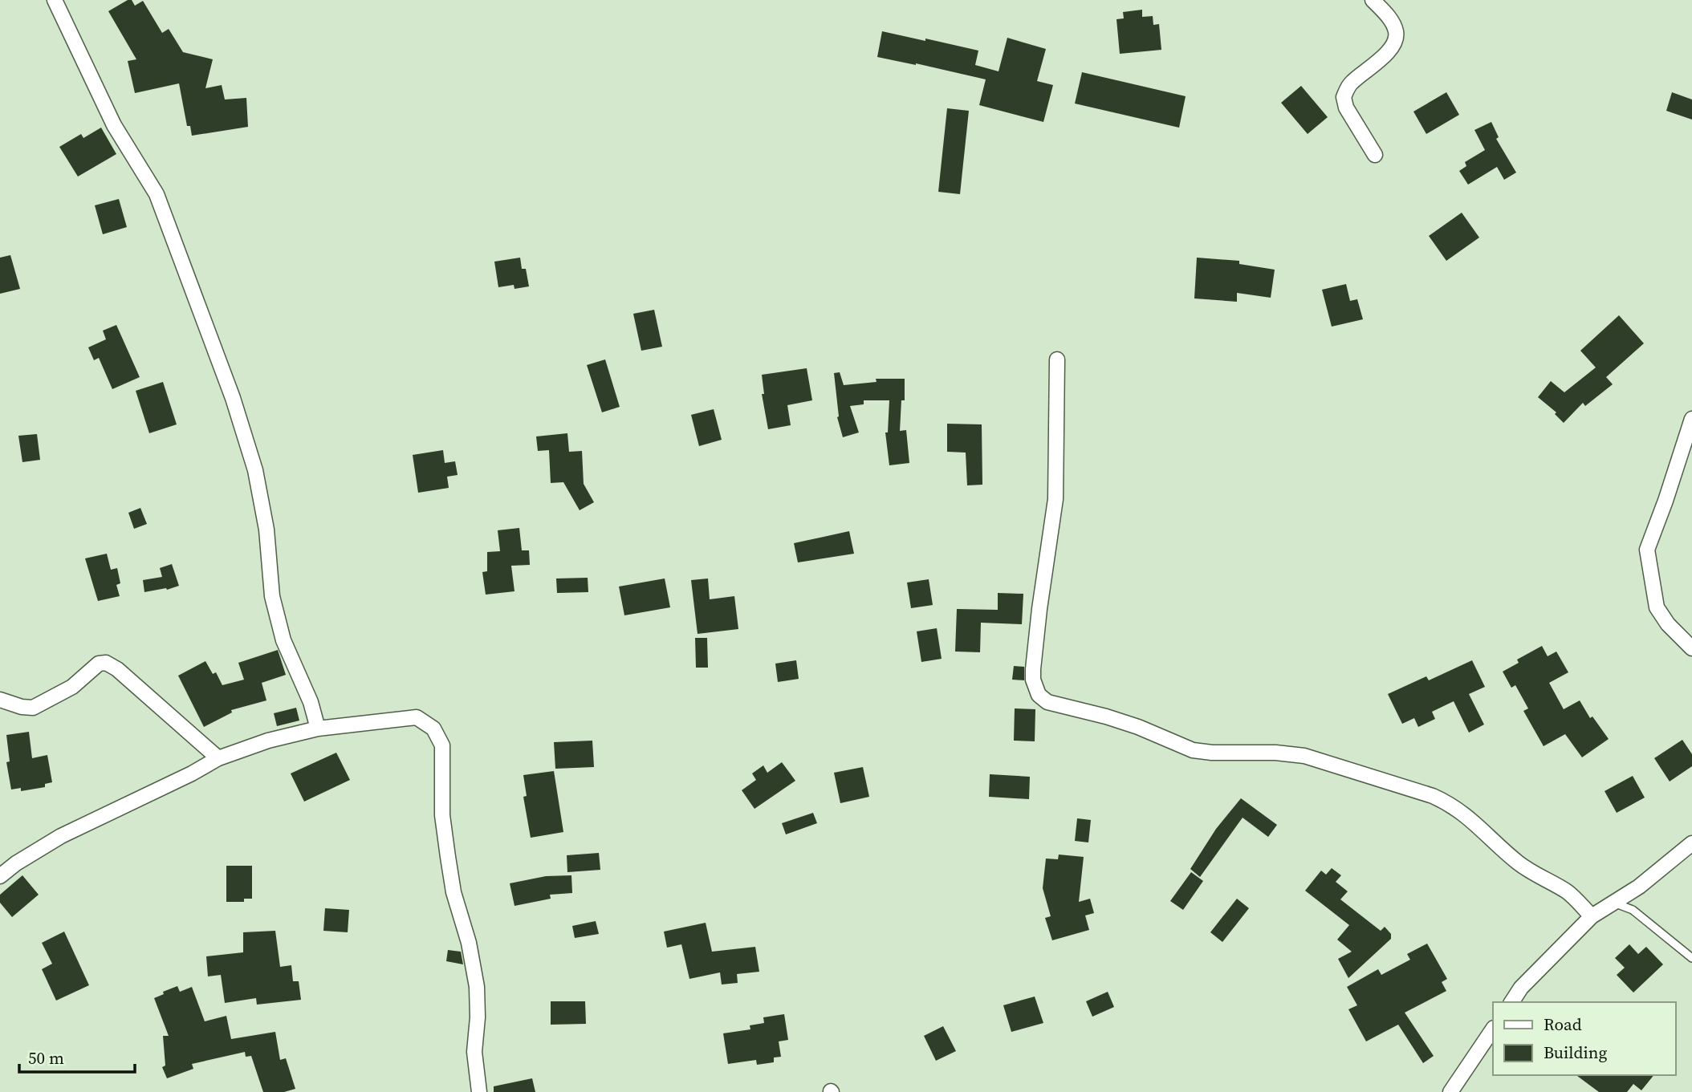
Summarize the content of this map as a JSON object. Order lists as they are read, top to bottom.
{
  "legend": ["Road", "Building"],
  "scale_bar": "50 m"
}
